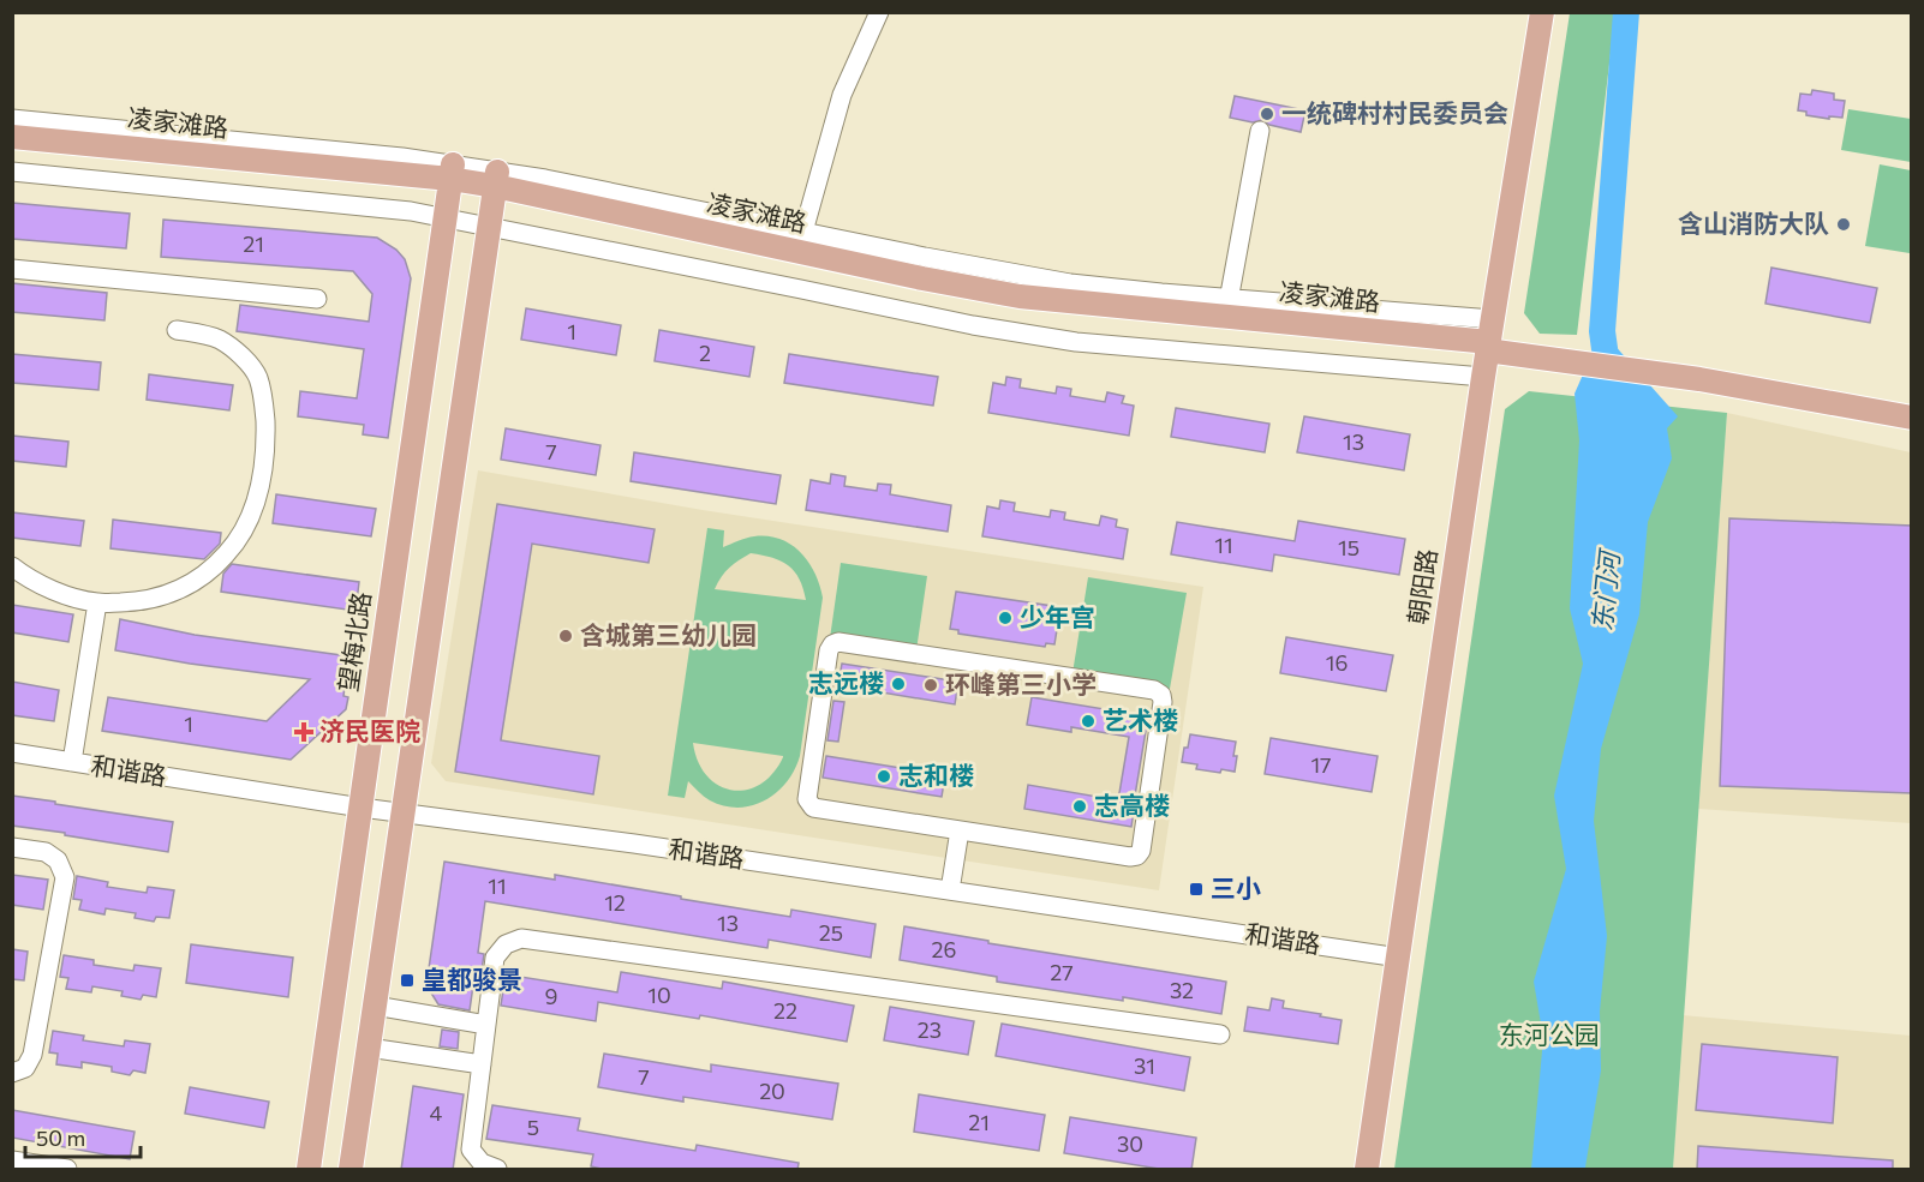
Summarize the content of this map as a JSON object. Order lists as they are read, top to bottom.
{
  "streets": {
    "main road": ["凌家滩路", "朝阳路", "望梅北路"],
    "street": ["和谐路"]
  },
  "crossings": [
    ["凌家滩路", "朝阳路"],
    ["凌家滩路", "望梅北路"],
    ["朝阳路", "和谐路"],
    ["望梅北路", "和谐路"]
  ],
  "water": ["东门河"],
  "parks": ["东河公园"],
  "places": {
    "other": [
      "一统碑村村民委员会",
      "含山消防大队",
      "少年宫",
      "含城第三幼儿园",
      "志远楼",
      "环峰第三小学",
      "艺术楼",
      "志和楼",
      "志高楼"
    ],
    "health": ["济民医院"],
    "transit": ["三小", "皇都骏景"]
  },
  "house_numbers": [
    "21",
    "1",
    "2",
    "13",
    "7",
    "11",
    "15",
    "16",
    "1",
    "17",
    "11",
    "12",
    "13",
    "25",
    "26",
    "27",
    "32",
    "10",
    "9",
    "22",
    "23",
    "31",
    "7",
    "20",
    "4",
    "21",
    "5",
    "30"
  ],
  "scale_bar": "50 m"
}
